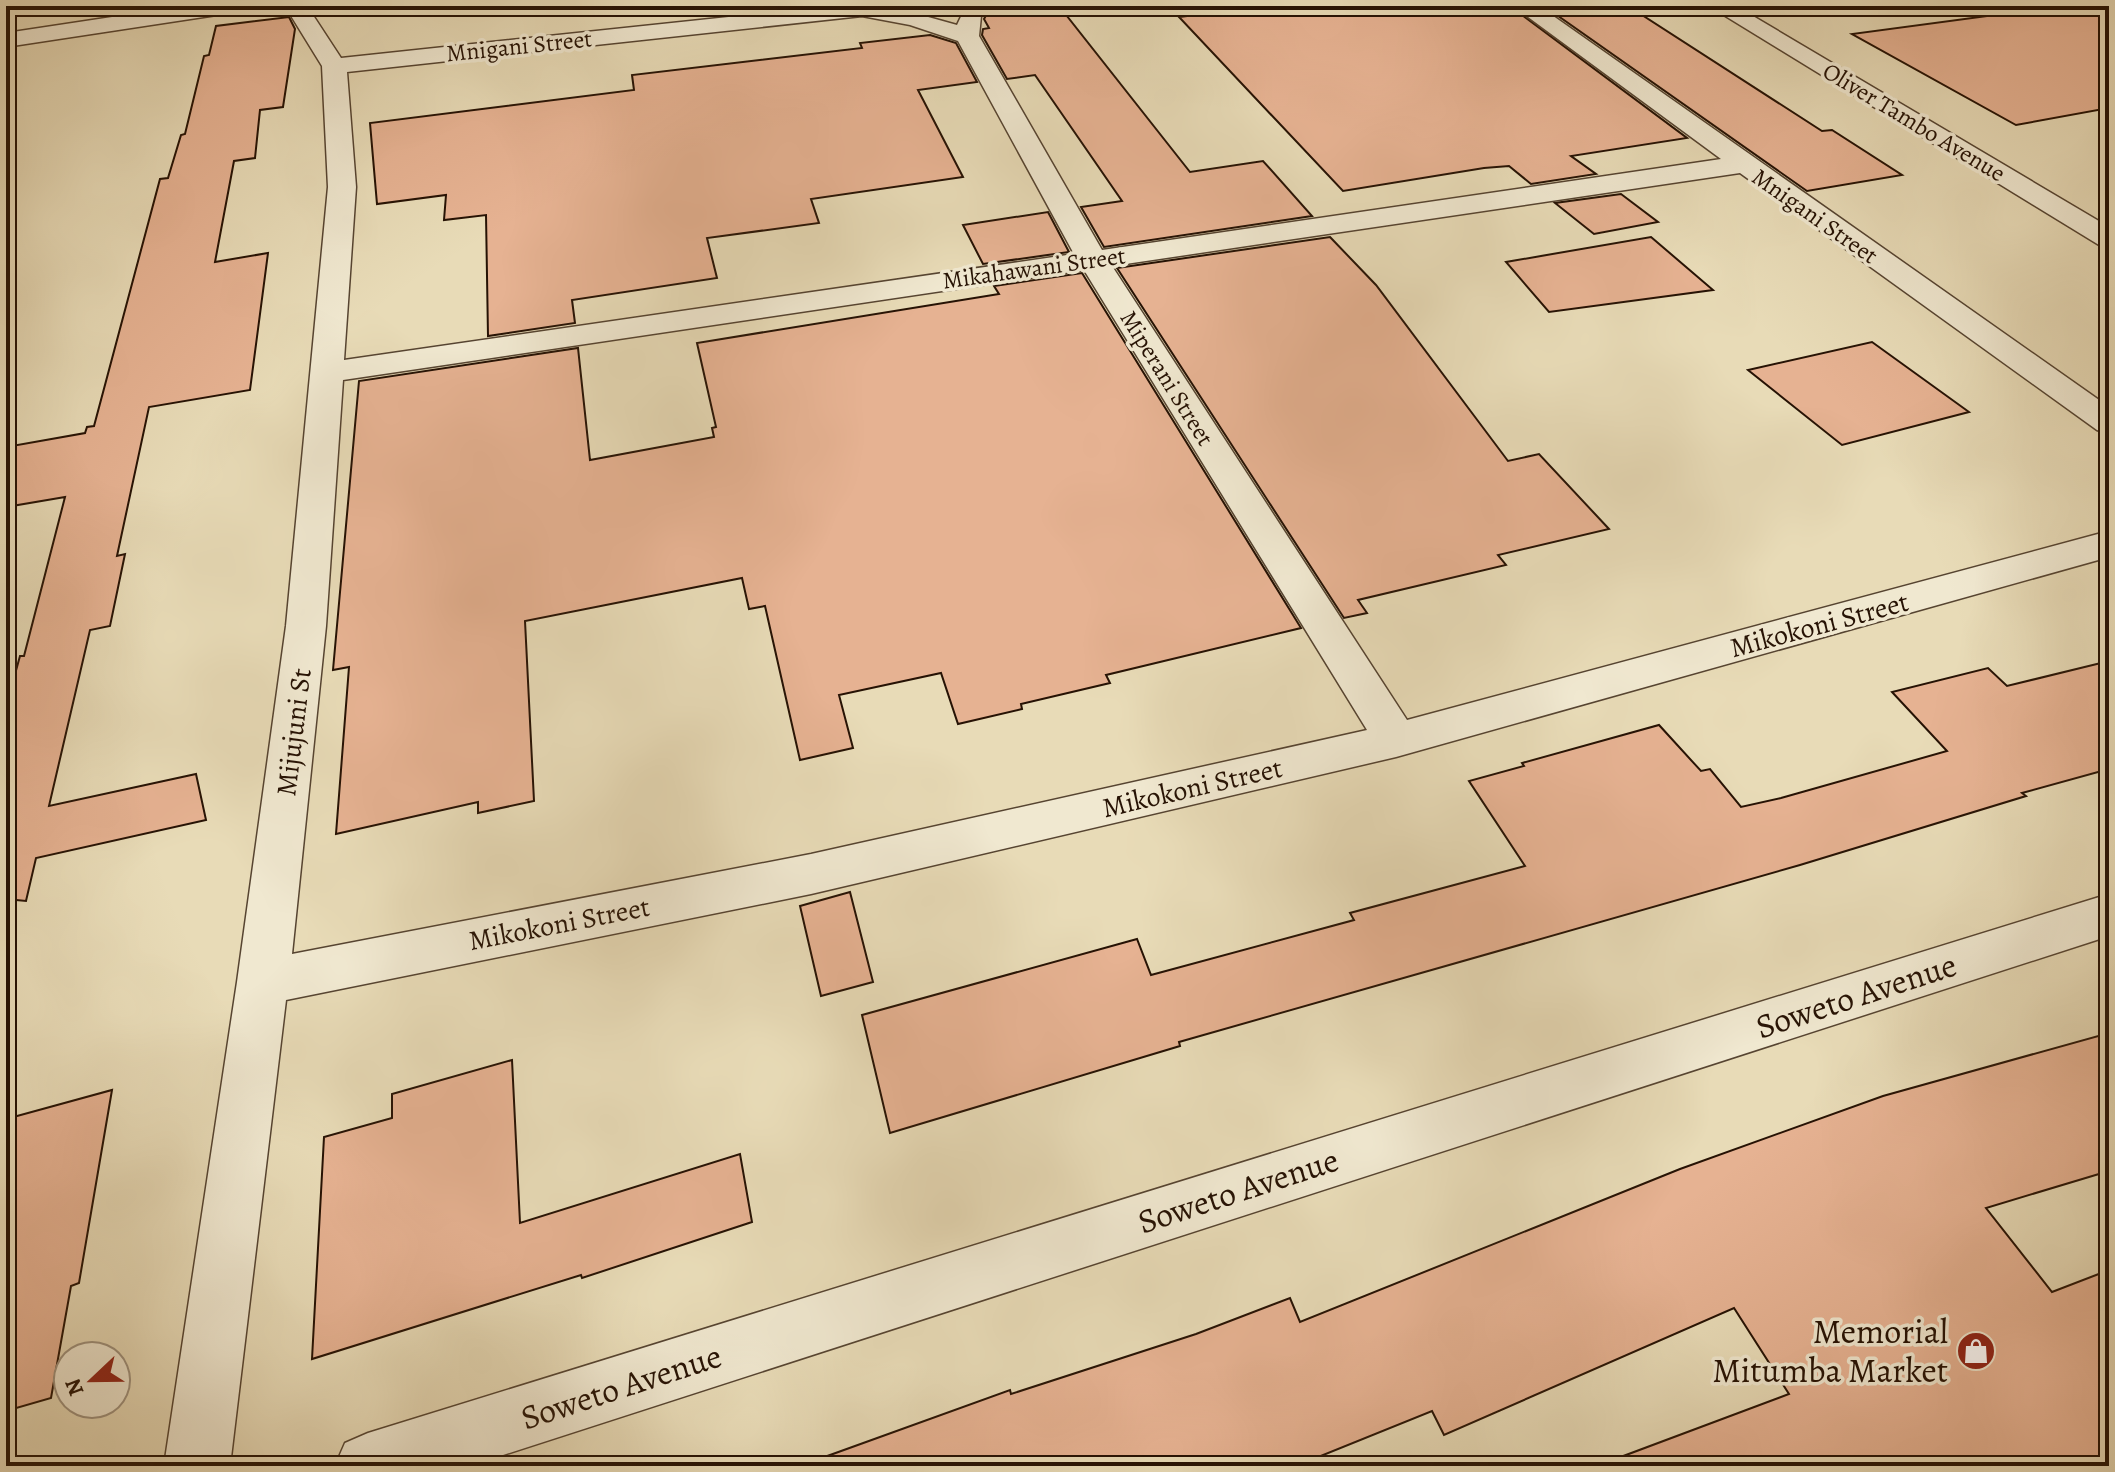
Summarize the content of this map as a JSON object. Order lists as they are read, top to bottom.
{
  "streets": {
    "street": [
      "Mnigani Street",
      "Oliver Tambo Avenue",
      "Mikahawani Street",
      "Miperani Street",
      "Mikokoni Street",
      "Mijujuni St",
      "Soweto Avenue"
    ]
  },
  "crossings": [
    ["Mnigani Street", "Mikahawani Street"],
    ["Mnigani Street", "Mijujuni St"],
    ["Mikahawani Street", "Miperani Street"],
    ["Mikahawani Street", "Mijujuni St"],
    ["Miperani Street", "Mikokoni Street"],
    ["Mikokoni Street", "Mijujuni St"]
  ],
  "places": {
    "shop": ["Memorial Mitumba Market"]
  },
  "north": "left"
}
